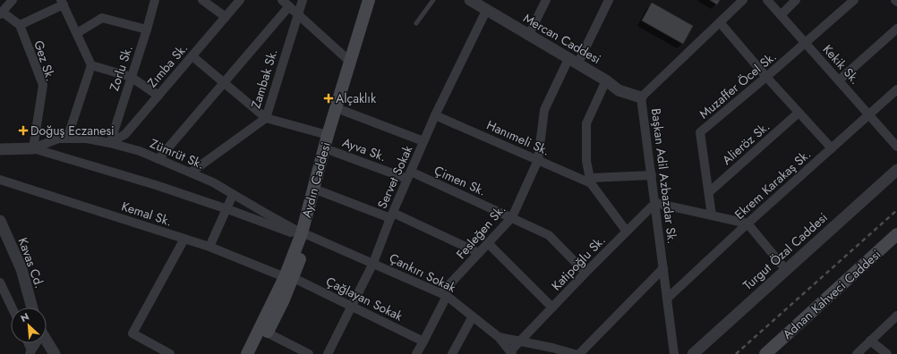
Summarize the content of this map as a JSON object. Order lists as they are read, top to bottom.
{
  "streets": {
    "main road": ["Aydın Caddesi", "Adnan Kahveci Caddesi"],
    "street": [
      "Mercan Caddesi",
      "Gez Sk.",
      "Kekik Sk.",
      "Zımba Sk.",
      "Zorlu Sk.",
      "Zambak Sk.",
      "Muzaffer Öcel Sk.",
      "Hanımeli Sk.",
      "Alieröz Sk.",
      "Ayva Sk.",
      "Zümrüt Sk.",
      "Başkan Adil Azbazdar Sk.",
      "Servet Sokak",
      "Çimen Sk.",
      "Ekrem Karakaş Sk.",
      "Kemal Sk.",
      "Fesleğen Sk.",
      "Turgut Özal Caddesi",
      "Kavas Cd.",
      "Katipoğlu Sk.",
      "Çankırı Sokak",
      "Çağlayan Sokak"
    ]
  },
  "crossings": [
    ["Mercan Caddesi", "Başkan Adil Azbazdar Sk."],
    ["Mercan Caddesi", "Servet Sokak"],
    ["Mercan Caddesi", "Fesleğen Sk."],
    ["Gez Sk.", "Zümrüt Sk."],
    ["Kekik Sk.", "Muzaffer Öcel Sk."],
    ["Kekik Sk.", "Ekrem Karakaş Sk."],
    ["Zımba Sk.", "Zorlu Sk."],
    ["Zımba Sk.", "Zümrüt Sk."],
    ["Zorlu Sk.", "Zümrüt Sk."],
    ["Zambak Sk.", "Zümrüt Sk."],
    ["Muzaffer Öcel Sk.", "Alieröz Sk."],
    ["Hanımeli Sk.", "Servet Sokak"],
    ["Hanımeli Sk.", "Fesleğen Sk."],
    ["Ayva Sk.", "Servet Sokak"],
    ["Ayva Sk.", "Aydın Caddesi"],
    ["Ayva Sk.", "Çimen Sk."],
    ["Zümrüt Sk.", "Aydın Caddesi"],
    ["Zümrüt Sk.", "Çankırı Sokak"],
    ["Başkan Adil Azbazdar Sk.", "Ekrem Karakaş Sk."],
    ["Başkan Adil Azbazdar Sk.", "Katipoğlu Sk."],
    ["Servet Sokak", "Çimen Sk."],
    ["Servet Sokak", "Çankırı Sokak"],
    ["Servet Sokak", "Çağlayan Sokak"],
    ["Aydın Caddesi", "Kemal Sk."],
    ["Aydın Caddesi", "Çankırı Sokak"],
    ["Aydın Caddesi", "Çağlayan Sokak"],
    ["Çimen Sk.", "Fesleğen Sk."],
    ["Çimen Sk.", "Katipoğlu Sk."],
    ["Kemal Sk.", "Çağlayan Sokak"],
    ["Fesleğen Sk.", "Çankırı Sokak"],
    ["Fesleğen Sk.", "Çağlayan Sokak"],
    ["Katipoğlu Sk.", "Çankırı Sokak"]
  ],
  "places": {
    "health": ["Alçaklık", "Doğuş Eczanesi"]
  },
  "north": "top left"
}
